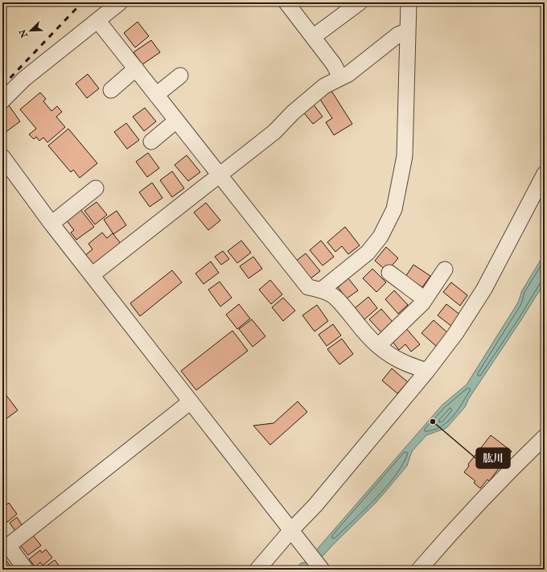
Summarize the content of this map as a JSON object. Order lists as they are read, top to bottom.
{
  "places": ["肱川"],
  "north": "bottom left"
}
